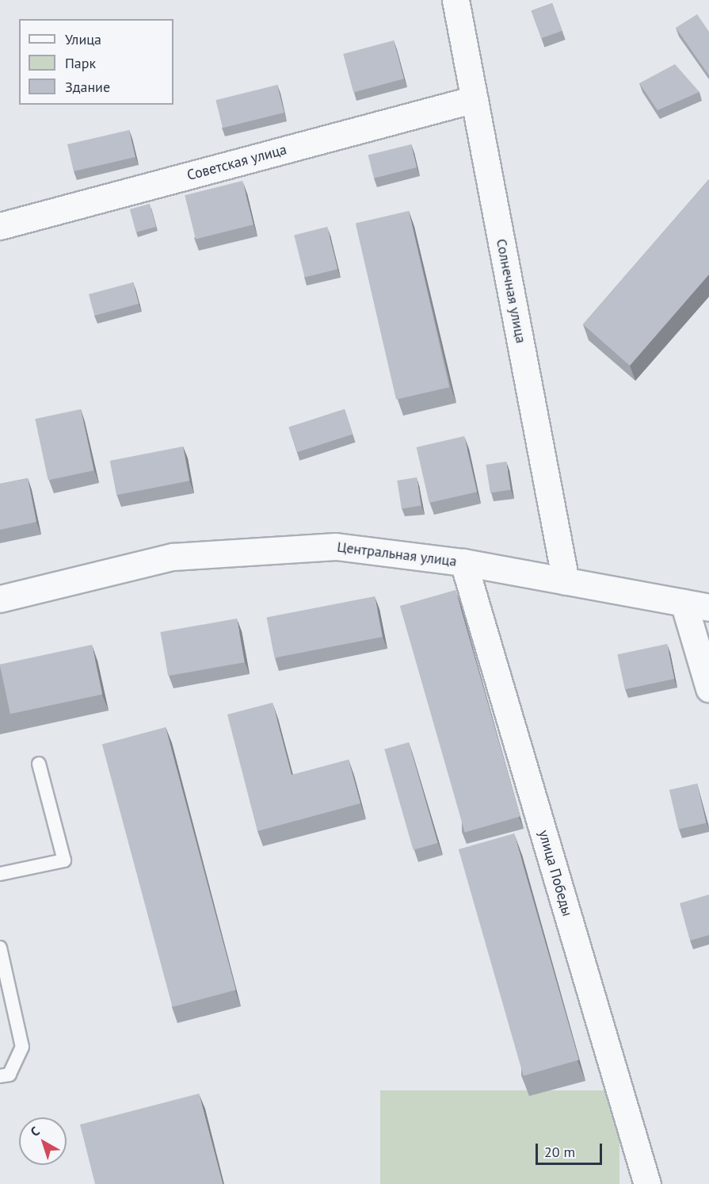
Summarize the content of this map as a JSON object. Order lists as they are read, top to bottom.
{
  "streets": {
    "street": [
      "Советская улица",
      "Солнечная улица",
      "Центральная улица",
      "улица Победы"
    ]
  },
  "crossings": [
    ["Советская улица", "Солнечная улица"],
    ["Солнечная улица", "Центральная улица"],
    ["Центральная улица", "улица Победы"]
  ],
  "legend": ["Улица", "Парк", "Здание"],
  "scale_bar": "20 m",
  "north": "top left"
}
